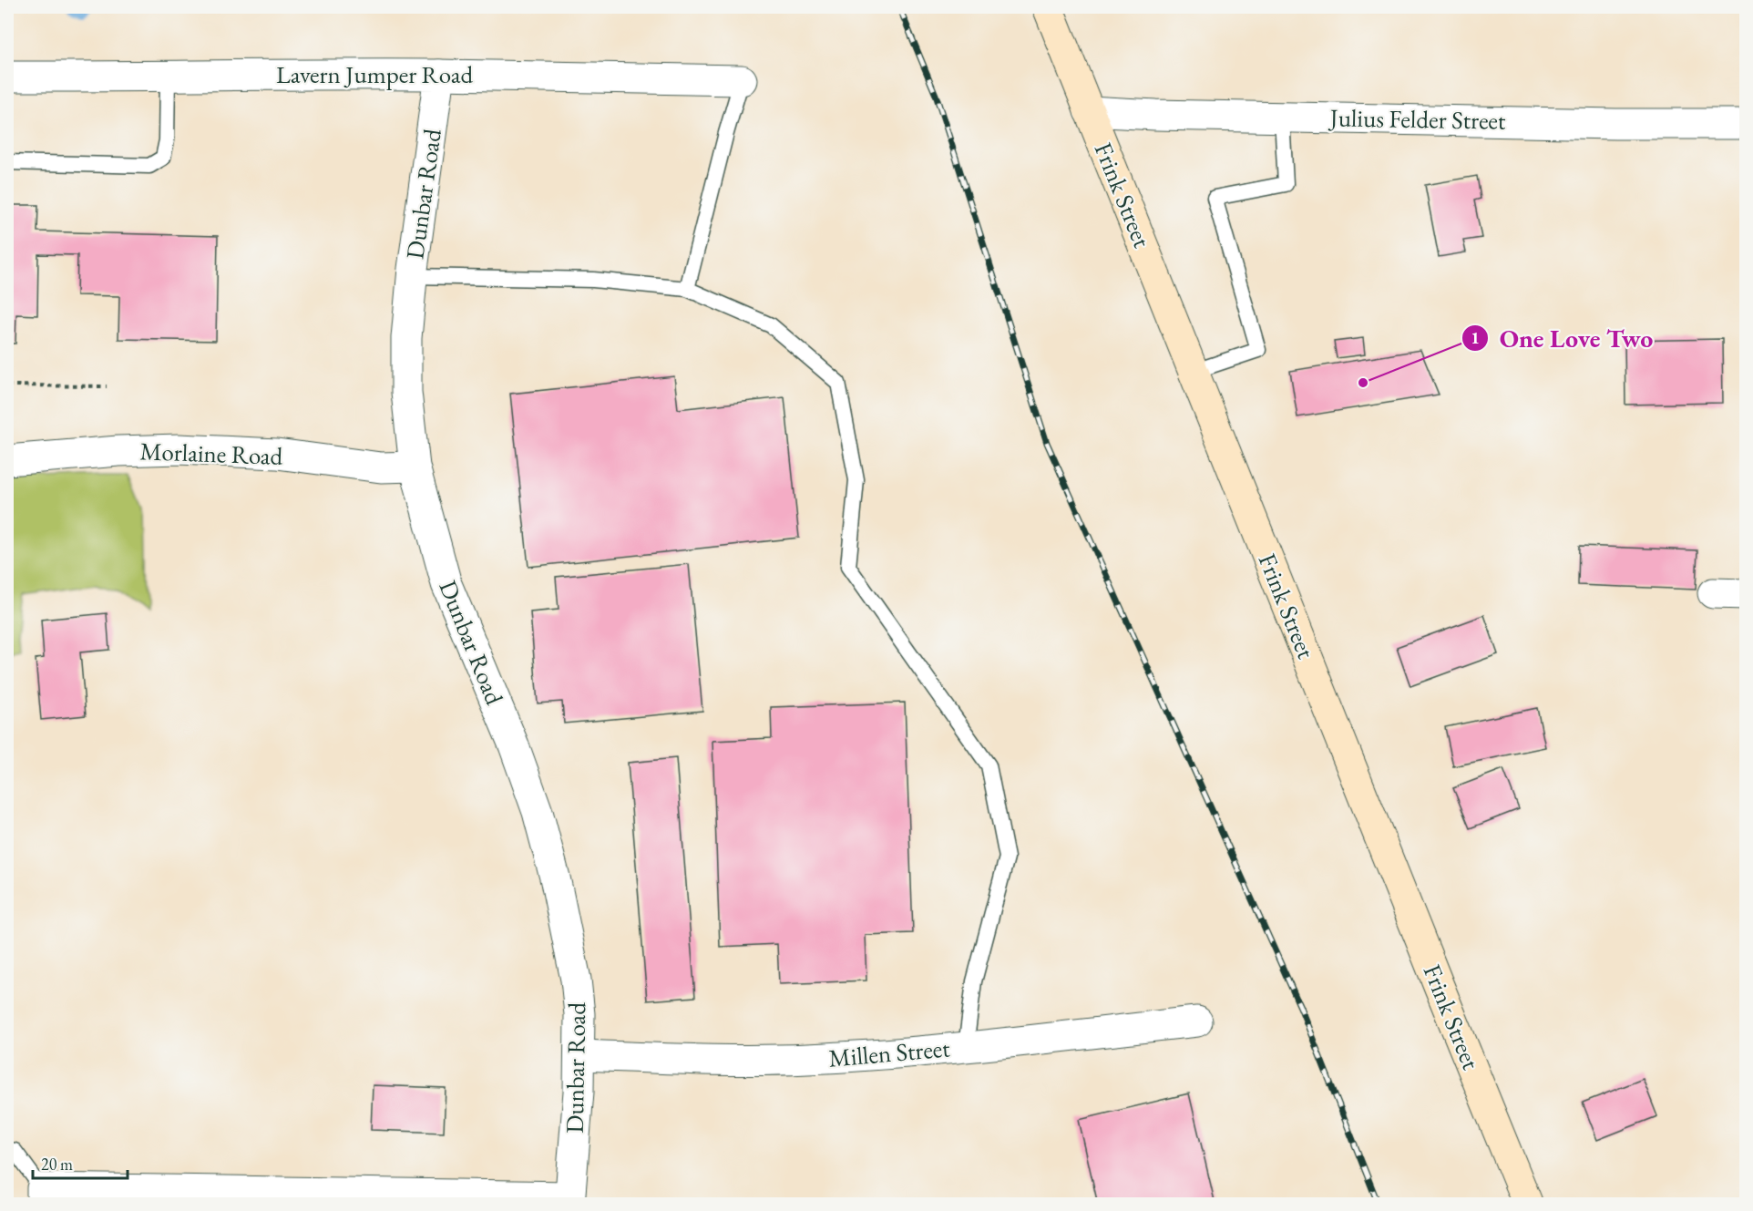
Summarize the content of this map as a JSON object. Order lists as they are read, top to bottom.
{
  "streets": {
    "main road": ["Frink Street"],
    "street": [
      "Lavern Jumper Road",
      "Julius Felder Street",
      "Dunbar Road",
      "Morlaine Road",
      "Millen Street"
    ]
  },
  "crossings": [
    ["Lavern Jumper Road", "Dunbar Road"],
    ["Julius Felder Street", "Frink Street"],
    ["Dunbar Road", "Morlaine Road"],
    ["Dunbar Road", "Millen Street"]
  ],
  "places": ["One Love Two"],
  "scale_bar": "20 m"
}
